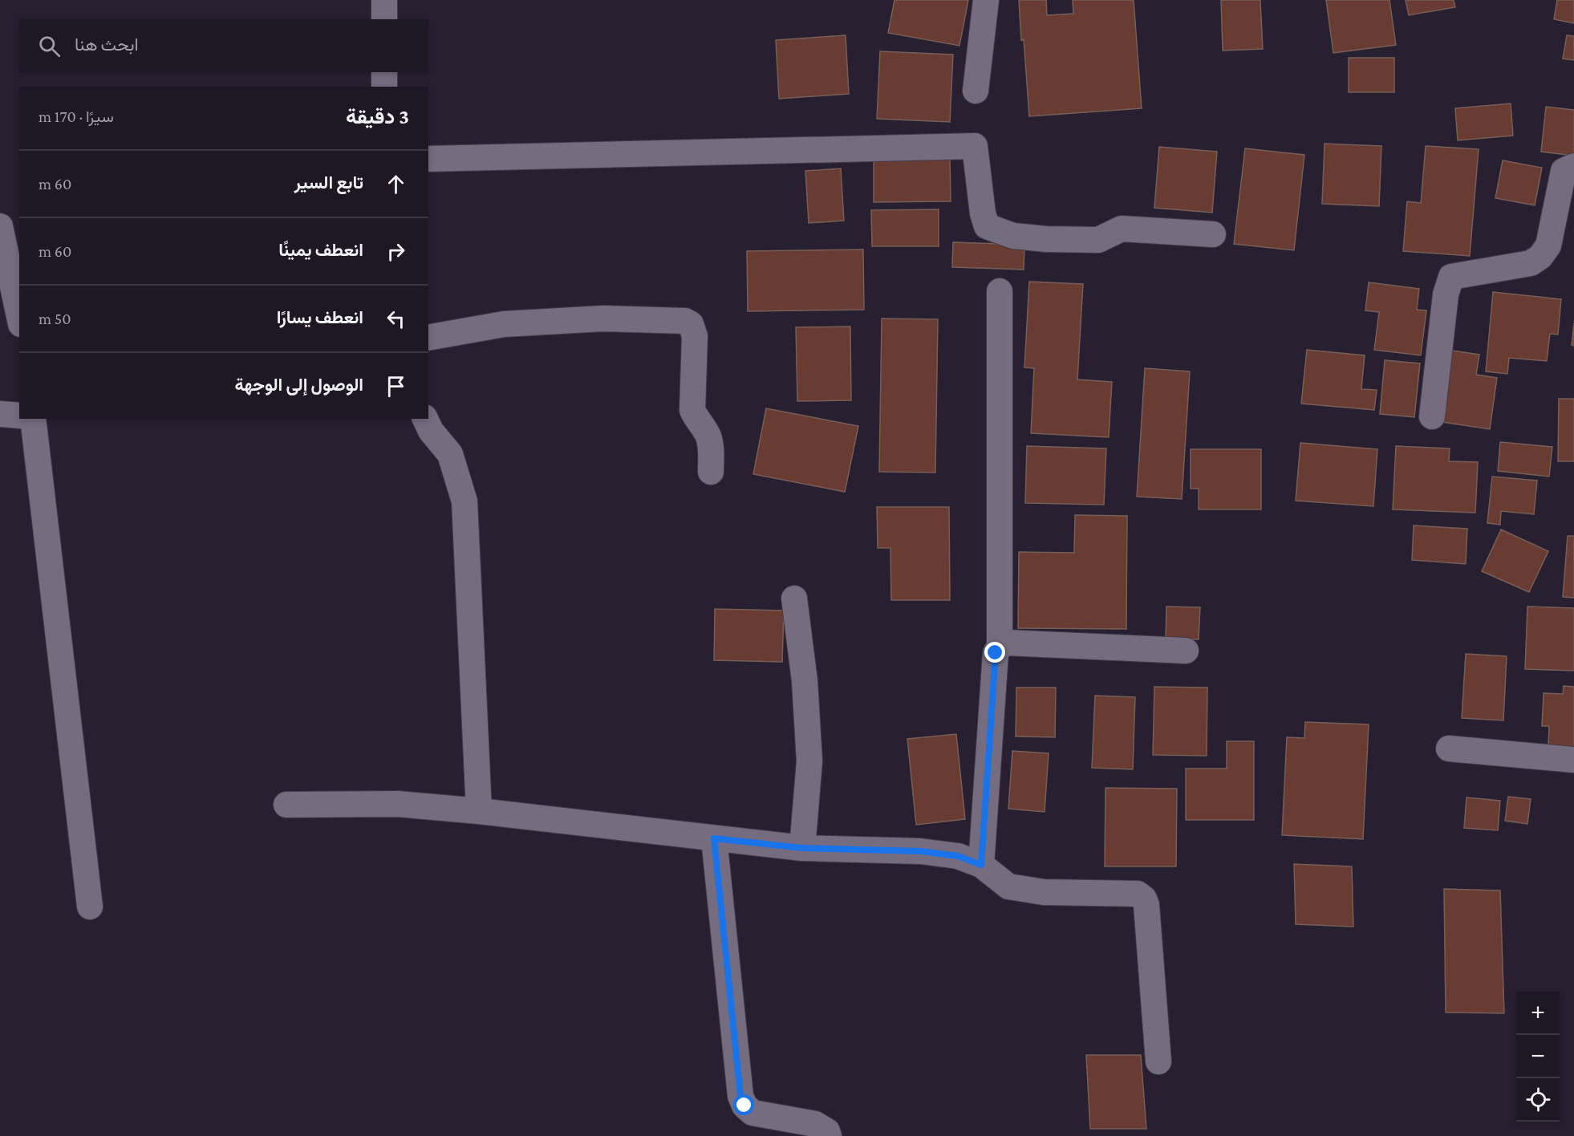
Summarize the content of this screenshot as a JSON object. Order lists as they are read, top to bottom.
{
  "page": {
    "search": "ابحث هنا",
    "heading": ["3 دقيقة", "سيرًا · 170 m"],
    "list": [
      ["تابع السير", "60 m"],
      ["انعطف يمينًا", "60 m"],
      ["انعطف يسارًا", "50 m"],
      "الوصول إلى الوجهة"
    ],
    "map_buttons": ["+", "−"]
  }
}
